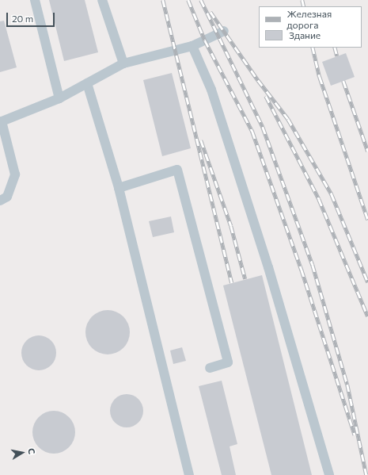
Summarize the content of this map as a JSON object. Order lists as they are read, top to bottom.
{
  "legend": ["Железная дорога", "Здание"],
  "scale_bar": "20 m",
  "north": "right"
}
